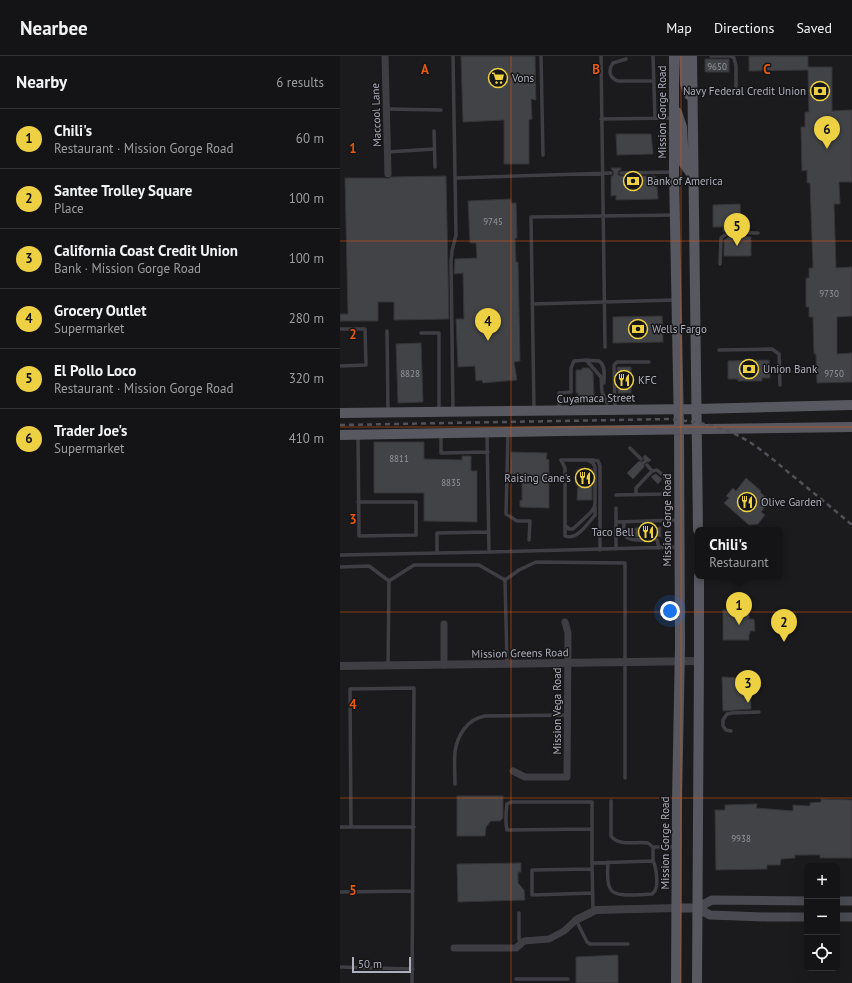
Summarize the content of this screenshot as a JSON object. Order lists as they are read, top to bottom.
{
  "streets": {
    "main road": ["Mission Gorge Road", "Cuyamaca Street"],
    "street": ["Maccool Lane", "Mission Greens Road", "Mission Vega Road"]
  },
  "crossings": [
    ["Mission Gorge Road", "Cuyamaca Street"],
    ["Mission Gorge Road", "Mission Greens Road"],
    ["Mission Greens Road", "Mission Vega Road"]
  ],
  "places": {
    "supermarket": ["Vons"],
    "bank": [
      "Navy Federal Credit Union",
      "Bank of America",
      "Wells Fargo",
      "Union Bank"
    ],
    "restaurant": [
      "KFC",
      "Raising Cane's",
      "Olive Garden",
      "Taco Bell"
    ]
  },
  "house_numbers": [
    "9650",
    "9745",
    "9730",
    "8828",
    "9750",
    "8811",
    "8835",
    "9938"
  ],
  "scale_bar": "50 m",
  "page": {
    "header": "Nearbee",
    "nav": ["Map", "Directions", "Saved"],
    "heading": ["Nearby", "6 results"],
    "list": [
      {
        "mark": "1",
        "name": "Chili's",
        "note": "Restaurant · Mission Gorge Road",
        "value": "60 m"
      },
      {
        "mark": "2",
        "name": "Santee Trolley Square",
        "note": "Place",
        "value": "100 m"
      },
      {
        "mark": "3",
        "name": "California Coast Credit Union",
        "note": "Bank · Mission Gorge Road",
        "value": "100 m"
      },
      {
        "mark": "4",
        "name": "Grocery Outlet",
        "note": "Supermarket",
        "value": "280 m"
      },
      {
        "mark": "5",
        "name": "El Pollo Loco",
        "note": "Restaurant · Mission Gorge Road",
        "value": "320 m"
      },
      {
        "mark": "6",
        "name": "Trader Joe's",
        "note": "Supermarket",
        "value": "410 m"
      }
    ],
    "pins": [
      "6",
      "5",
      "4",
      "1",
      "2",
      "3"
    ],
    "popup": ["Chili's", "Restaurant"],
    "map_buttons": ["+", "−"],
    "scale": "50 m"
  },
  "grid": {
    "columns": ["A", "B", "C"],
    "rows": [
      "1",
      "2",
      "3",
      "4",
      "5"
    ]
  }
}
